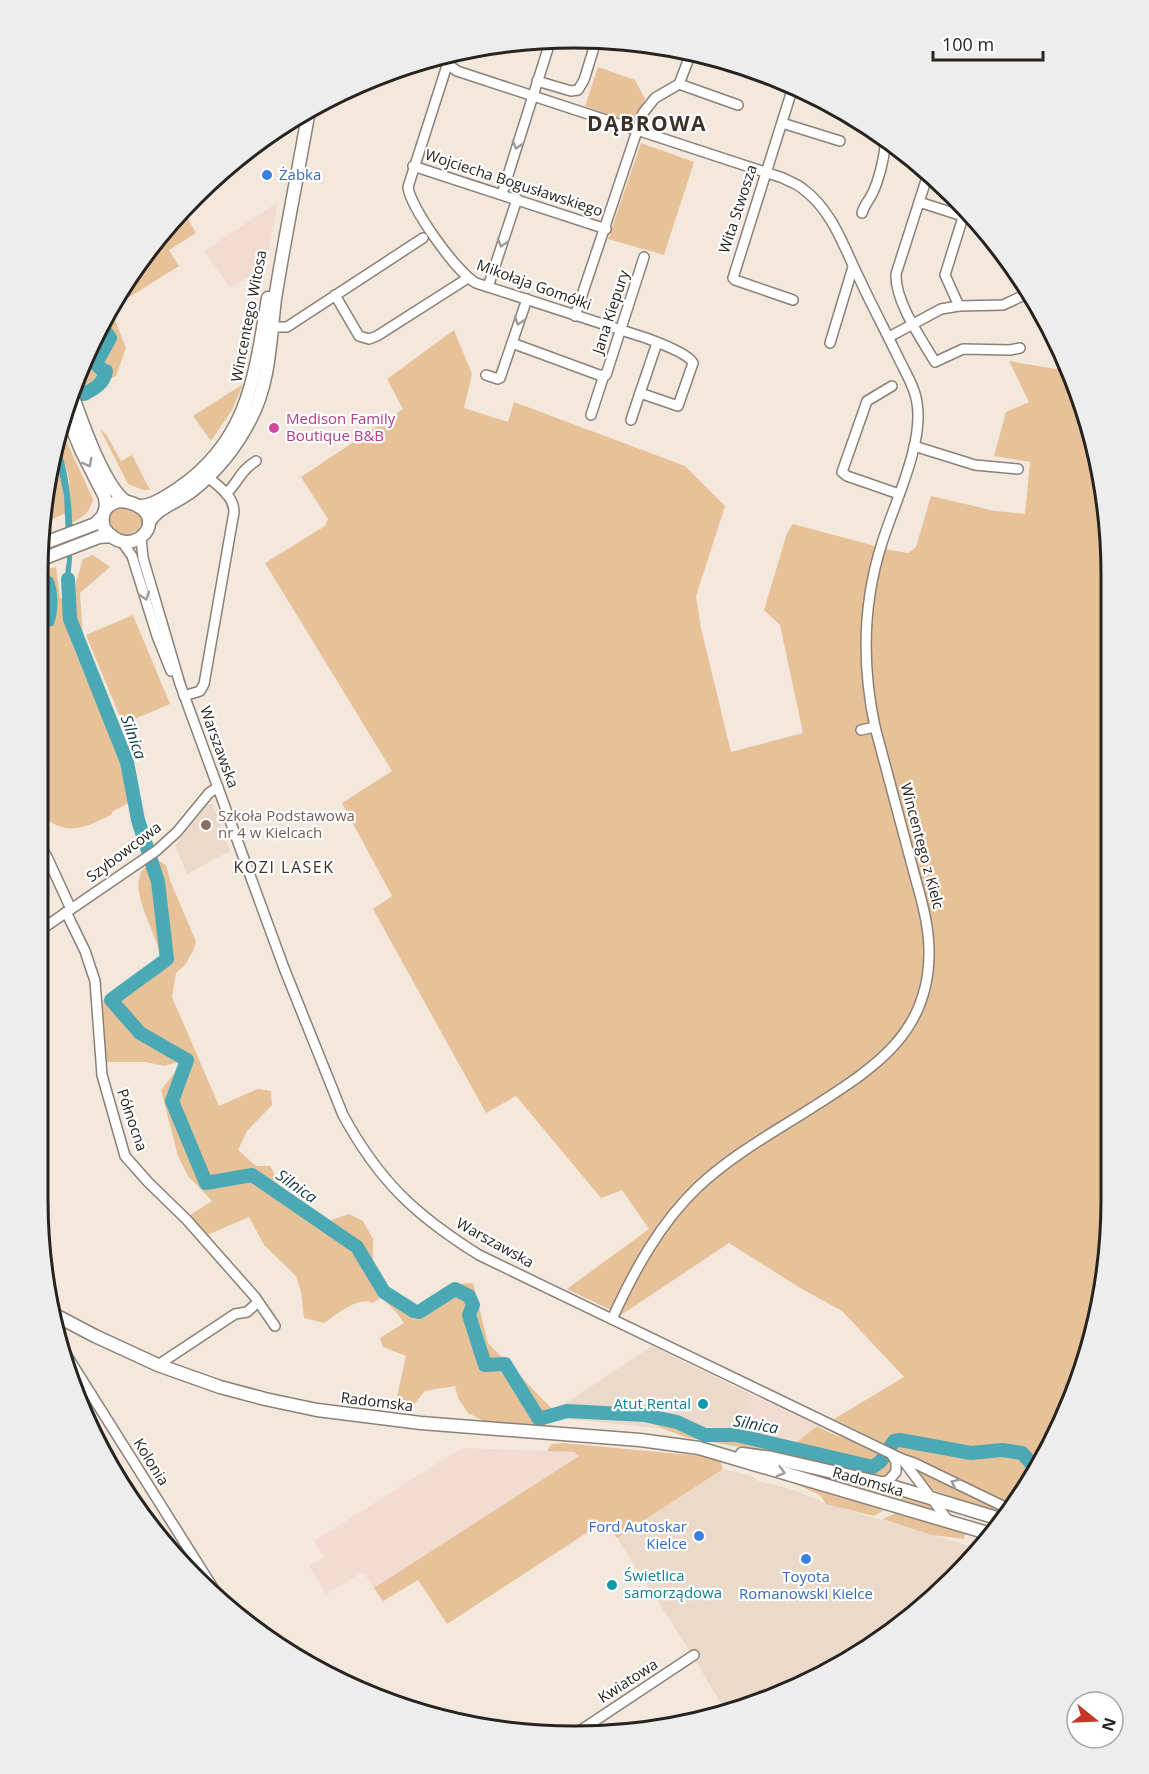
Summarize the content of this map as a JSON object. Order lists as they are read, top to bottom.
{
  "streets": {
    "main road": ["Wincentego Witosa", "Radomska"],
    "street": [
      "Wojciecha Bogusławskiego",
      "Wita Stwosza",
      "Mikołaja Gomółki",
      "Jana Kiepury",
      "Warszawska",
      "Wincentego z Kielc",
      "Szybowcowa",
      "Północna",
      "Kolonia",
      "Kwiatowa"
    ]
  },
  "crossings": [
    ["Wojciecha Bogusławskiego", "Mikołaja Gomółki"],
    ["Wita Stwosza", "Wincentego z Kielc"],
    ["Mikołaja Gomółki", "Jana Kiepury"],
    ["Mikołaja Gomółki", "Wincentego z Kielc"],
    ["Wincentego Witosa", "Warszawska"],
    ["Warszawska", "Wincentego z Kielc"],
    ["Warszawska", "Szybowcowa"],
    ["Warszawska", "Radomska"],
    ["Szybowcowa", "Północna"]
  ],
  "districts": ["DĄBROWA", "KOZI LASEK"],
  "water": ["Silnica"],
  "places": [
    "Żabka",
    "Medison Family Boutique B&B",
    "Szkoła Podstawowa nr 4 w Kielcach",
    "Atut Rental",
    "Ford Autoskar Kielce",
    "Toyota Romanowski Kielce",
    "Świetlica samorządowa"
  ],
  "scale_bar": "100 m",
  "north": "right"
}
